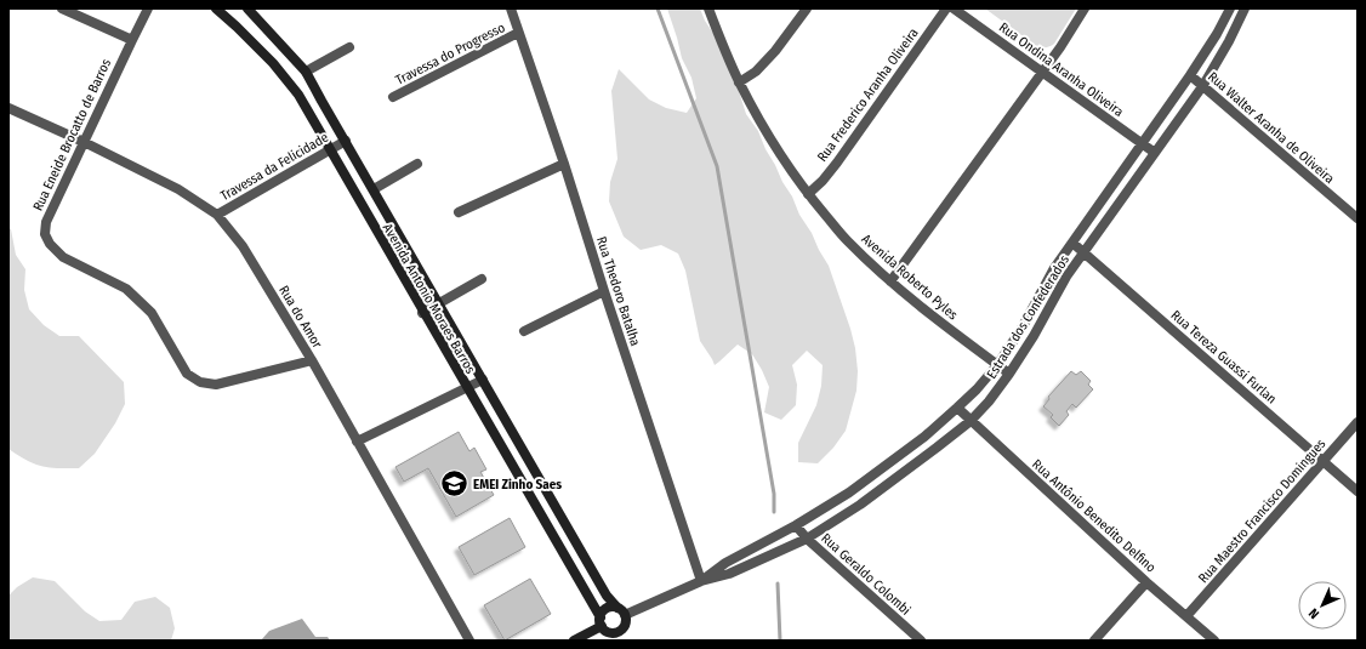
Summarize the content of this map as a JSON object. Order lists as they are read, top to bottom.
{
  "streets": {
    "street": [
      "Travessa do Progresso",
      "Rua Ondina Aranha Oliveira",
      "Rua Frederico Aranha Oliveira",
      "Rua Walter Aranha de Oliveira",
      "Rua Eneide Brocatto de Barros",
      "Travessa da Felicidade",
      "Avenida Roberto Pyles",
      "Rua Thedoro Batalha",
      "Avenida Antonio Moraes Barros",
      "Rua do Amor",
      "Estrada dos Confederados",
      "Rua Tereza Guassi Furlan",
      "Rua Maestro Francisco Domingues",
      "Rua Antônio Benedito Delfino",
      "Rua Geraldo Colombi"
    ]
  },
  "crossings": [
    ["Travessa do Progresso", "Rua Thedoro Batalha"],
    ["Rua Ondina Aranha Oliveira", "Estrada dos Confederados"],
    ["Rua Frederico Aranha Oliveira", "Avenida Roberto Pyles"],
    ["Rua Walter Aranha de Oliveira", "Estrada dos Confederados"],
    ["Rua Eneide Brocatto de Barros", "Rua do Amor"],
    ["Travessa da Felicidade", "Avenida Antonio Moraes Barros"],
    ["Travessa da Felicidade", "Rua do Amor"],
    ["Avenida Roberto Pyles", "Estrada dos Confederados"],
    ["Rua Thedoro Batalha", "Estrada dos Confederados"],
    ["Avenida Antonio Moraes Barros", "Estrada dos Confederados"],
    ["Estrada dos Confederados", "Rua Tereza Guassi Furlan"],
    ["Estrada dos Confederados", "Rua Antônio Benedito Delfino"],
    ["Estrada dos Confederados", "Rua Geraldo Colombi"],
    ["Rua Tereza Guassi Furlan", "Rua Maestro Francisco Domingues"],
    ["Rua Maestro Francisco Domingues", "Rua Antônio Benedito Delfino"]
  ],
  "places": {
    "school or university": ["EMEI Zinho Saes"]
  },
  "north": "bottom left"
}
